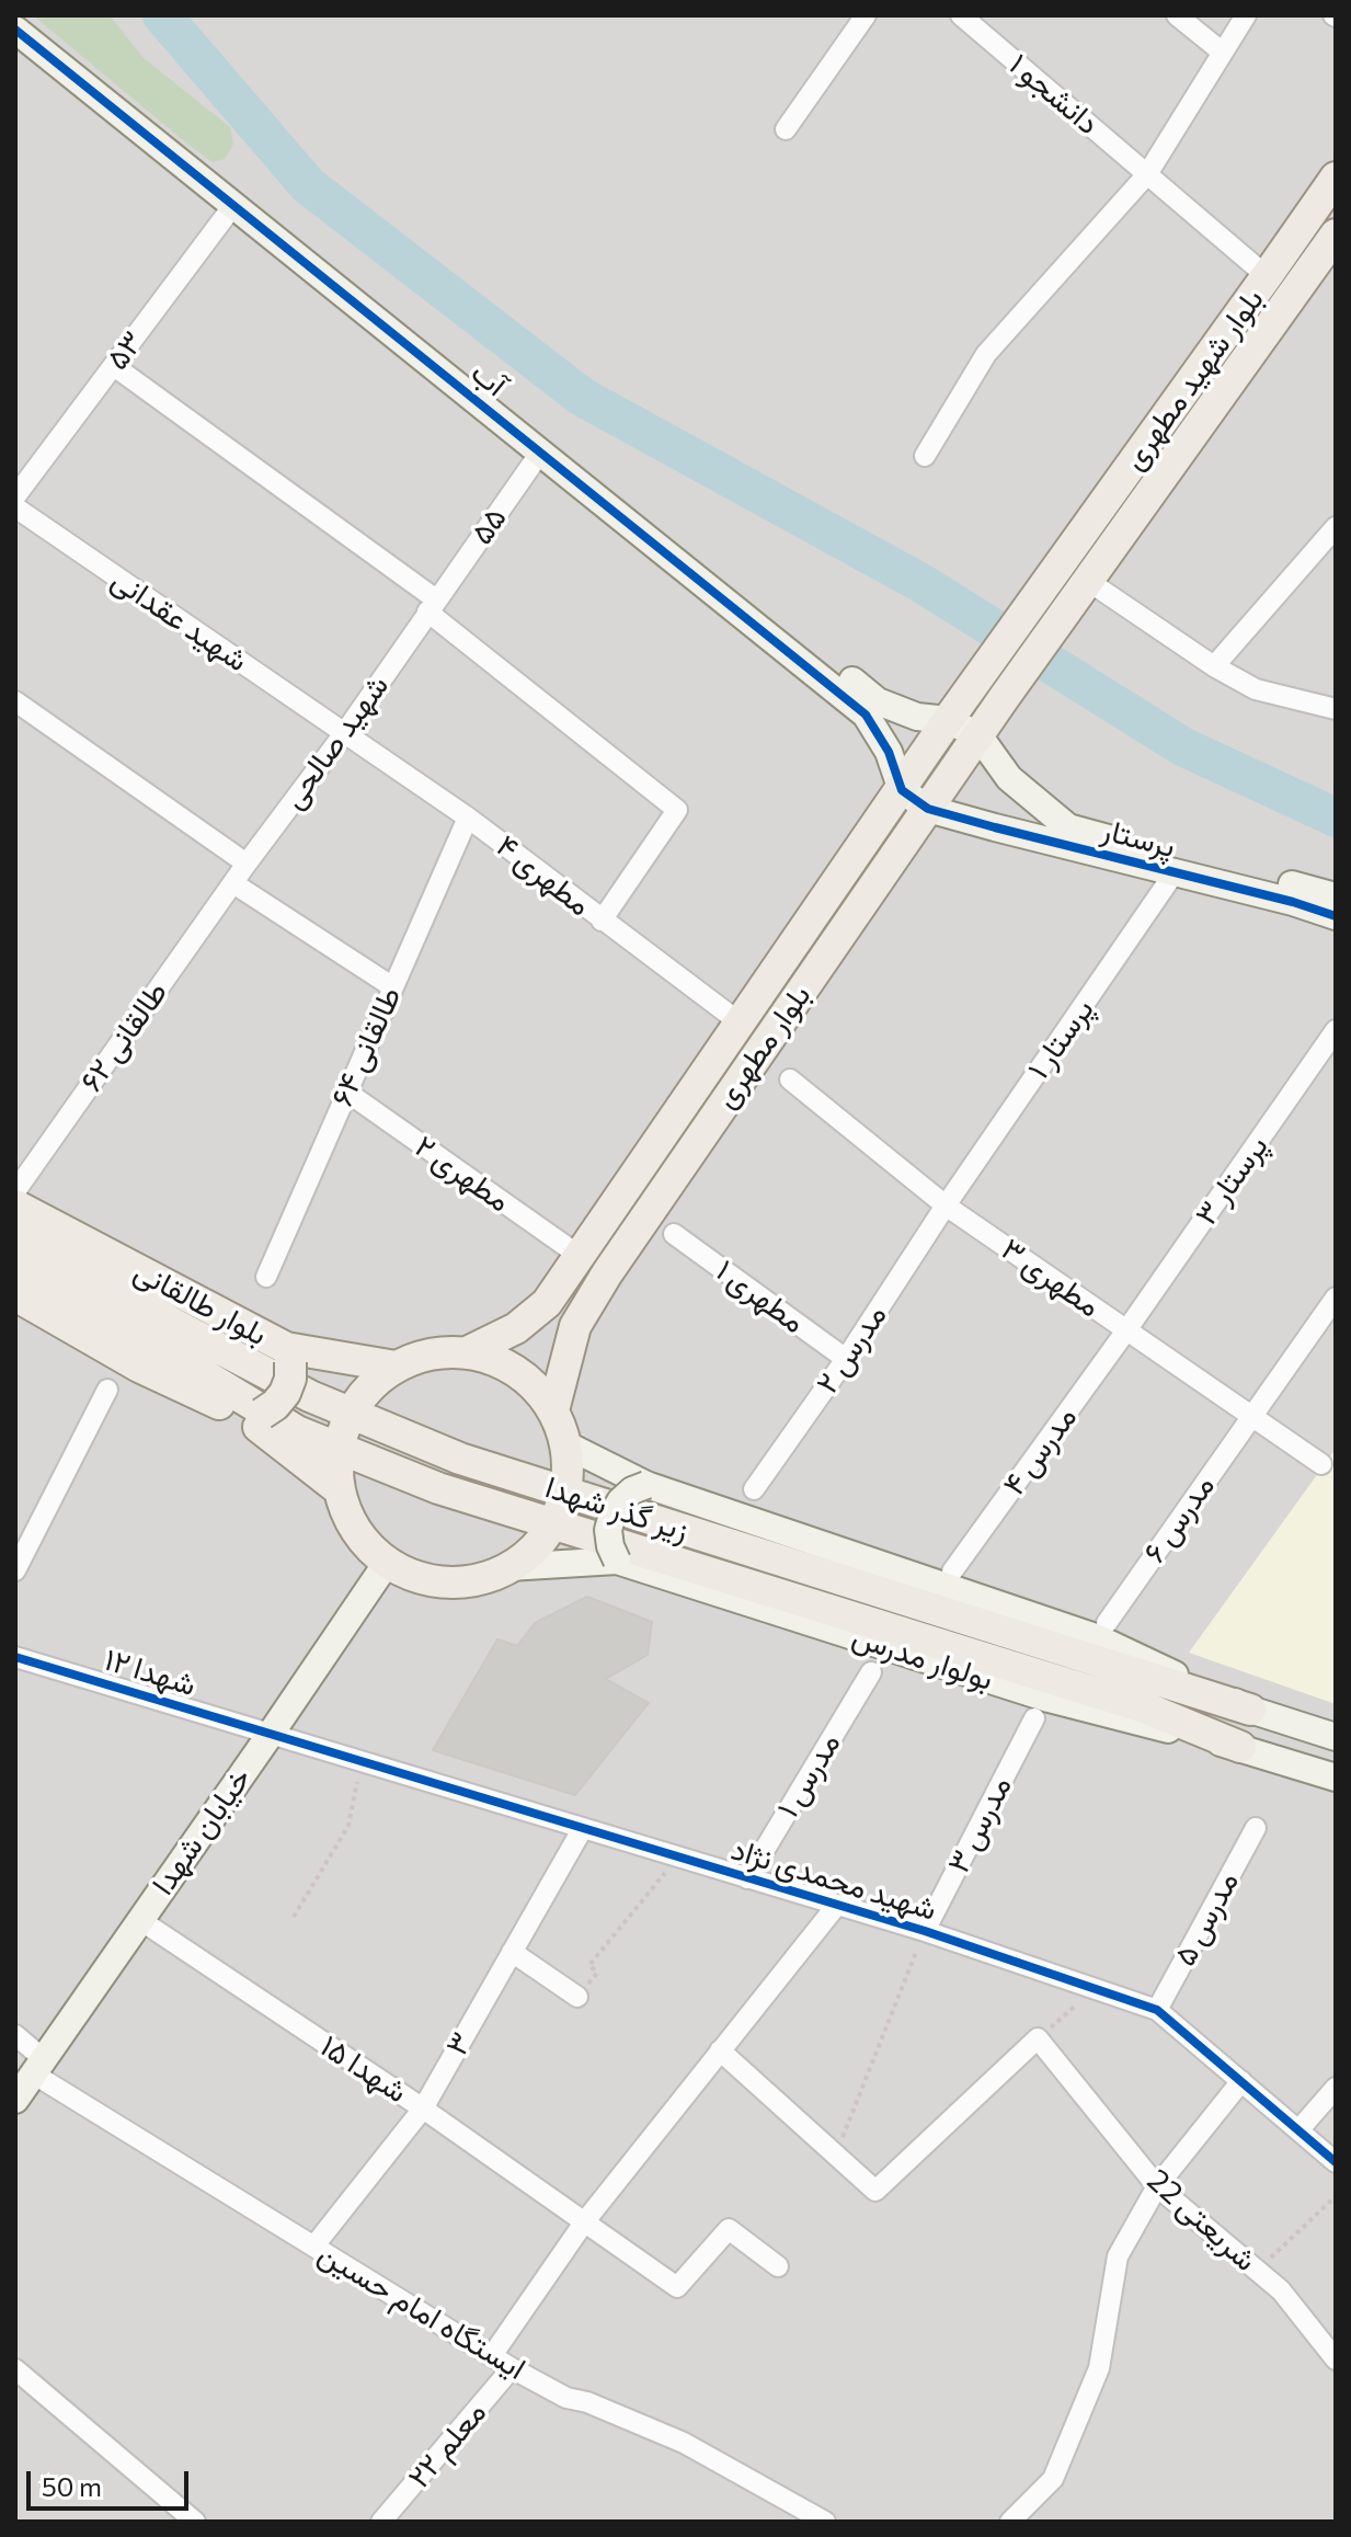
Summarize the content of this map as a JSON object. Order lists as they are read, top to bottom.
{
  "streets": {
    "main road": [
      "بلوار شهید مطهری",
      "بلوار مطهری",
      "بلوار طالقانی",
      "زیر گذر شهدا"
    ],
    "street": [
      "دانشجو ۱",
      "۵۳",
      "آب",
      "۵۵",
      "شهید عقدانی",
      "شهید صالحی",
      "پرستار",
      "مطهری ۴",
      "طالقانی ۶۲",
      "پرستار ۱",
      "طالقانی ۶۴",
      "مطهری ۲",
      "پرستار ۳",
      "مطهری ۳",
      "مطهری ۱",
      "مدرس ۲",
      "مدرس ۴",
      "مدرس ۶",
      "بولوار مدرس",
      "۱۲ شهدا",
      "مدرس ۱",
      "مدرس ۳",
      "خیابان شهدا",
      "شهید محمدی نژاد",
      "مدرس ۵",
      "۳",
      "شهدا ۱۵",
      "شریعتی 22",
      "ایستگاه امام حسین",
      "معلم ۲۲"
    ]
  },
  "crossings": [
    ["دانشجو ۱", "بلوار شهید مطهری"],
    ["۵۳", "آب"],
    ["آب", "۵۵"],
    ["آب", "پرستار"],
    ["آب", "بلوار مطهری"],
    ["بلوار شهید مطهری", "بلوار مطهری"],
    ["۵۵", "شهید صالحی"],
    ["شهید عقدانی", "شهید صالحی"],
    ["شهید عقدانی", "مطهری ۴"],
    ["شهید صالحی", "مطهری ۴"],
    ["شهید صالحی", "طالقانی ۶۲"],
    ["پرستار", "پرستار ۱"],
    ["پرستار", "بلوار مطهری"],
    ["مطهری ۴", "طالقانی ۶۴"],
    ["مطهری ۴", "بلوار مطهری"],
    ["پرستار ۱", "مطهری ۳"],
    ["پرستار ۱", "مدرس ۲"],
    ["طالقانی ۶۴", "مطهری ۲"],
    ["بلوار مطهری", "مطهری ۲"],
    ["بلوار مطهری", "بلوار طالقانی"],
    ["بلوار مطهری", "بولوار مدرس"],
    ["بلوار مطهری", "خیابان شهدا"],
    ["پرستار ۳", "مطهری ۳"],
    ["پرستار ۳", "مدرس ۴"],
    ["مطهری ۳", "مدرس ۲"],
    ["مطهری ۳", "مدرس ۴"],
    ["مطهری ۳", "مدرس ۶"],
    ["مطهری ۱", "مدرس ۲"],
    ["بلوار طالقانی", "بولوار مدرس"],
    ["بلوار طالقانی", "خیابان شهدا"],
    ["زیر گذر شهدا", "بولوار مدرس"],
    ["بولوار مدرس", "خیابان شهدا"],
    ["۱۲ شهدا", "خیابان شهدا"],
    ["۱۲ شهدا", "شهید محمدی نژاد"],
    ["مدرس ۱", "شهید محمدی نژاد"],
    ["مدرس ۳", "شهید محمدی نژاد"],
    ["خیابان شهدا", "شهید محمدی نژاد"],
    ["خیابان شهدا", "شهدا ۱۵"],
    ["خیابان شهدا", "ایستگاه امام حسین"],
    ["شهید محمدی نژاد", "مدرس ۵"],
    ["شهید محمدی نژاد", "۳"],
    ["۳", "شهدا ۱۵"],
    ["۳", "ایستگاه امام حسین"],
    ["ایستگاه امام حسین", "معلم ۲۲"]
  ],
  "scale_bar": "50 m"
}
